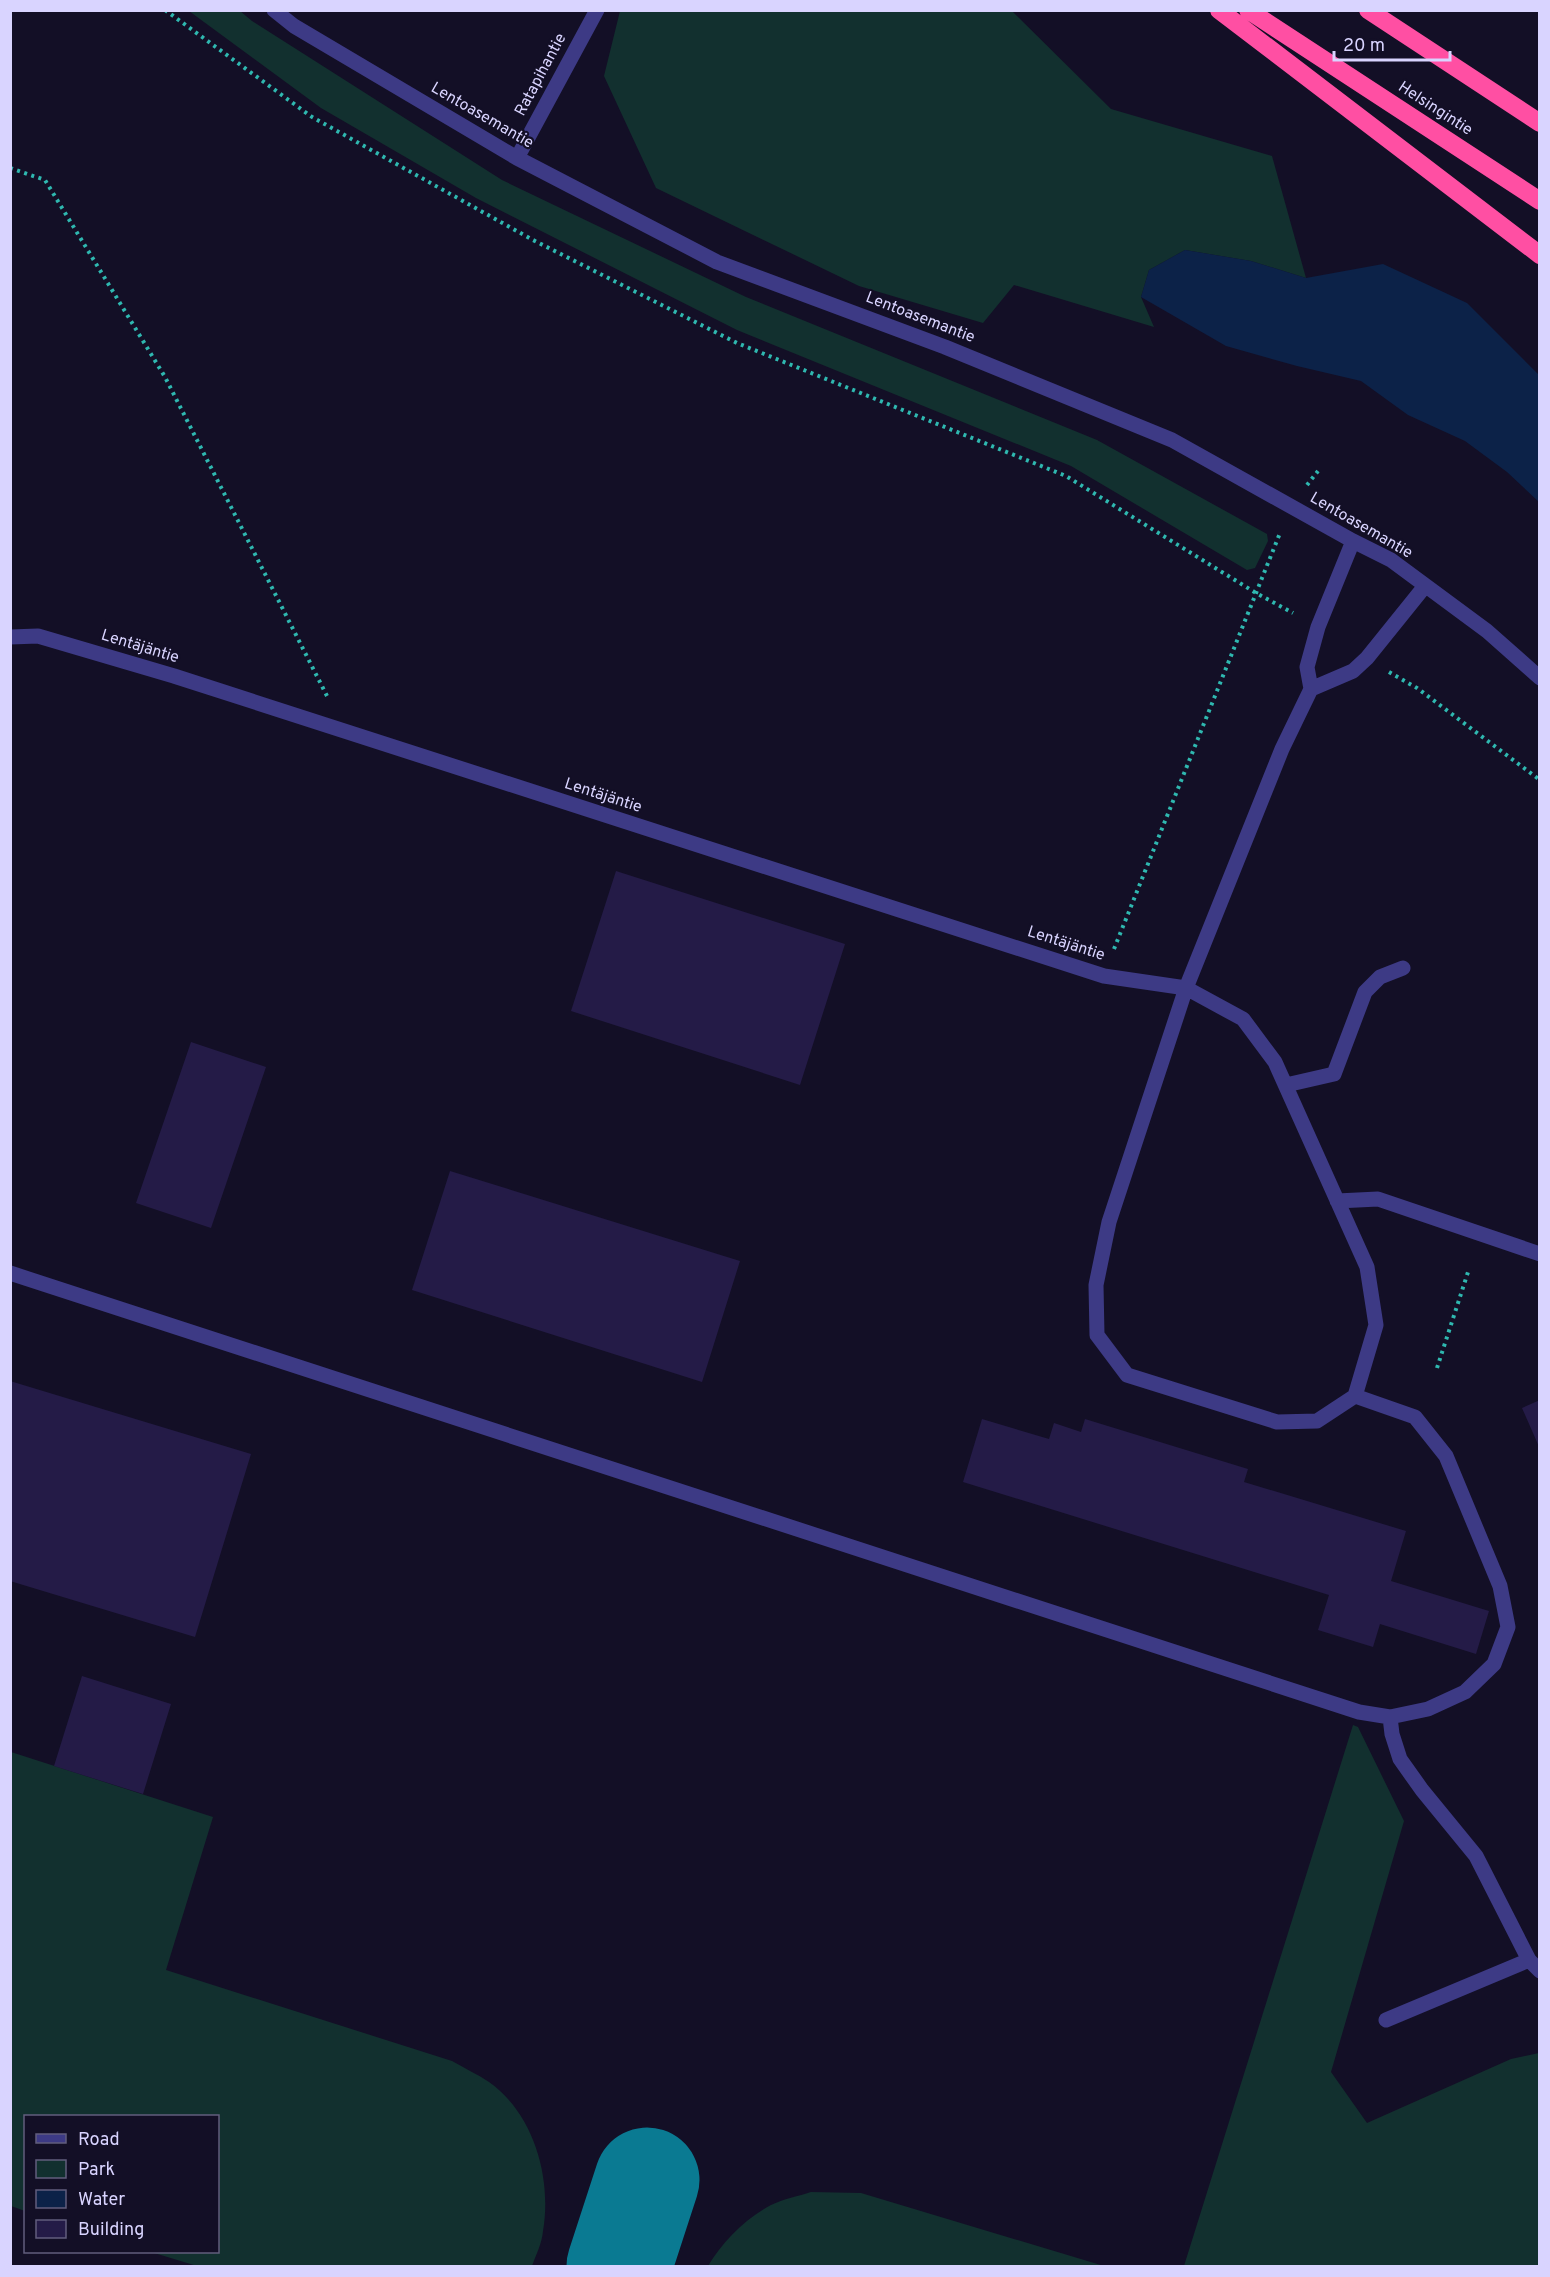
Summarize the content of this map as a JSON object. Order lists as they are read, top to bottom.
{
  "streets": {
    "highway": ["Helsingintie"],
    "street": ["Ratapihantie", "Lentoasemantie", "Lentäjäntie"]
  },
  "crossings": [
    ["Ratapihantie", "Lentoasemantie"]
  ],
  "legend": [
    "Road",
    "Park",
    "Water",
    "Building"
  ],
  "scale_bar": "20 m"
}
